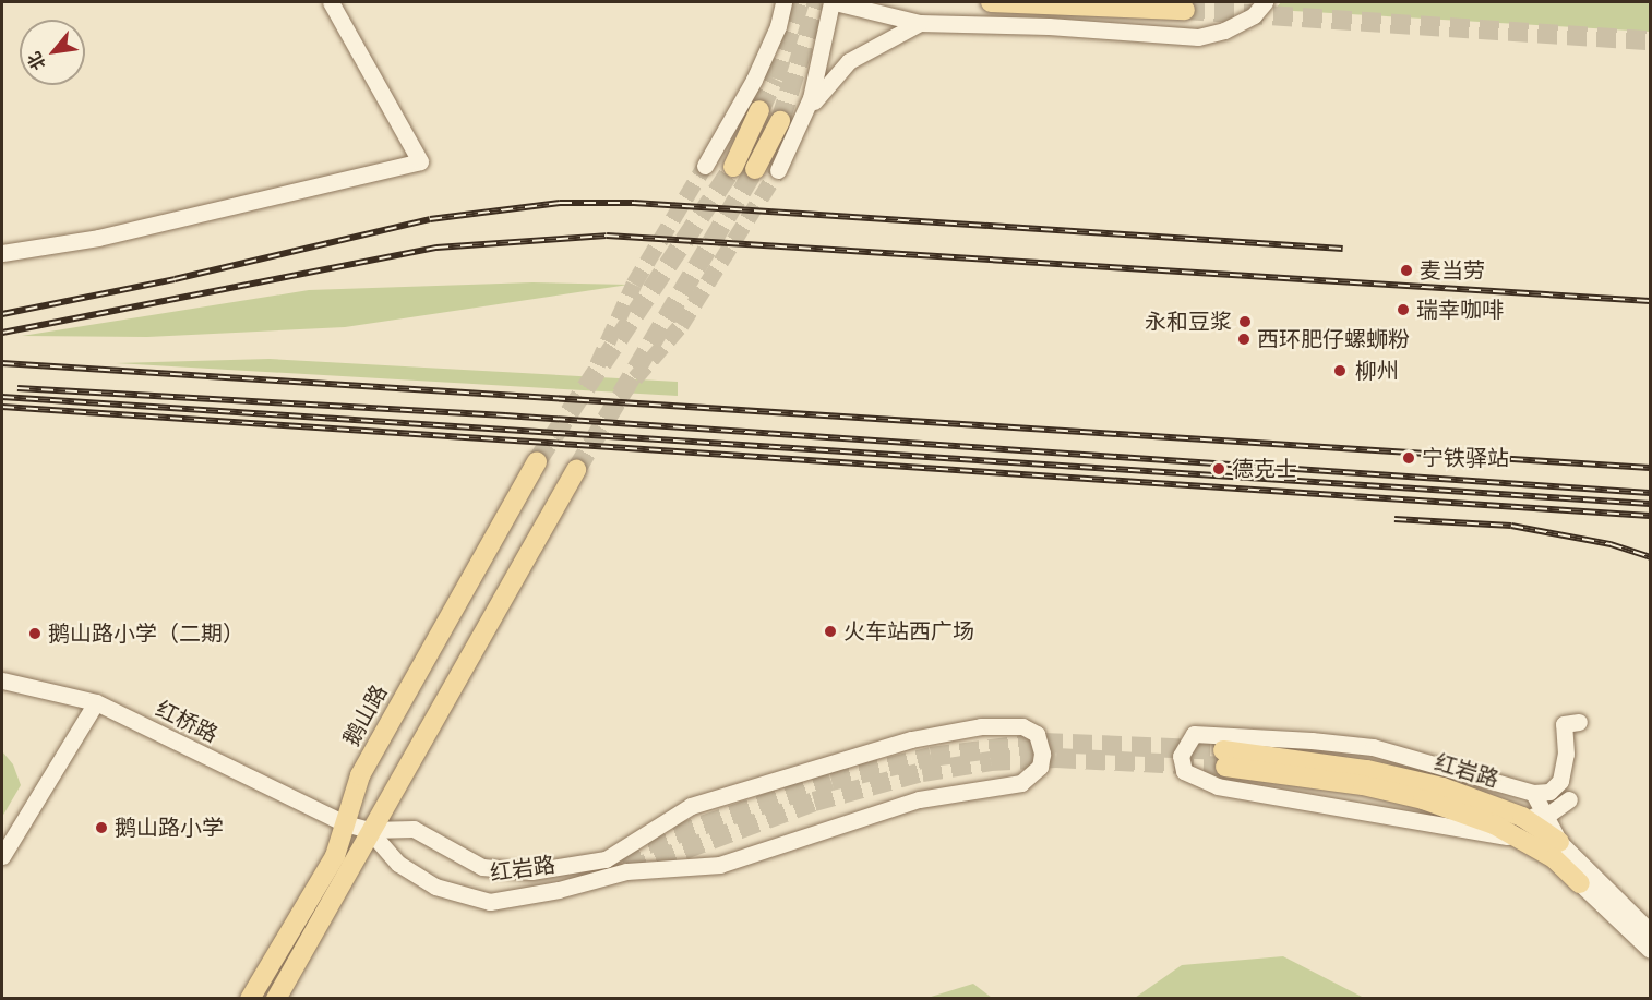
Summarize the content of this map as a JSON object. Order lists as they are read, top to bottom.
{
  "streets": {
    "main road": ["鹅山路", "红岩路"],
    "street": ["红桥路"]
  },
  "crossings": [
    ["鹅山路", "红桥路"],
    ["鹅山路", "红岩路"],
    ["红桥路", "红岩路"]
  ],
  "places": [
    "麦当劳",
    "瑞幸咖啡",
    "永和豆浆",
    "西环肥仔螺蛳粉",
    "柳州",
    "宁铁驿站",
    "德克士",
    "火车站西广场",
    "鹅山路小学（二期）",
    "鹅山路小学"
  ],
  "north": "bottom left"
}
